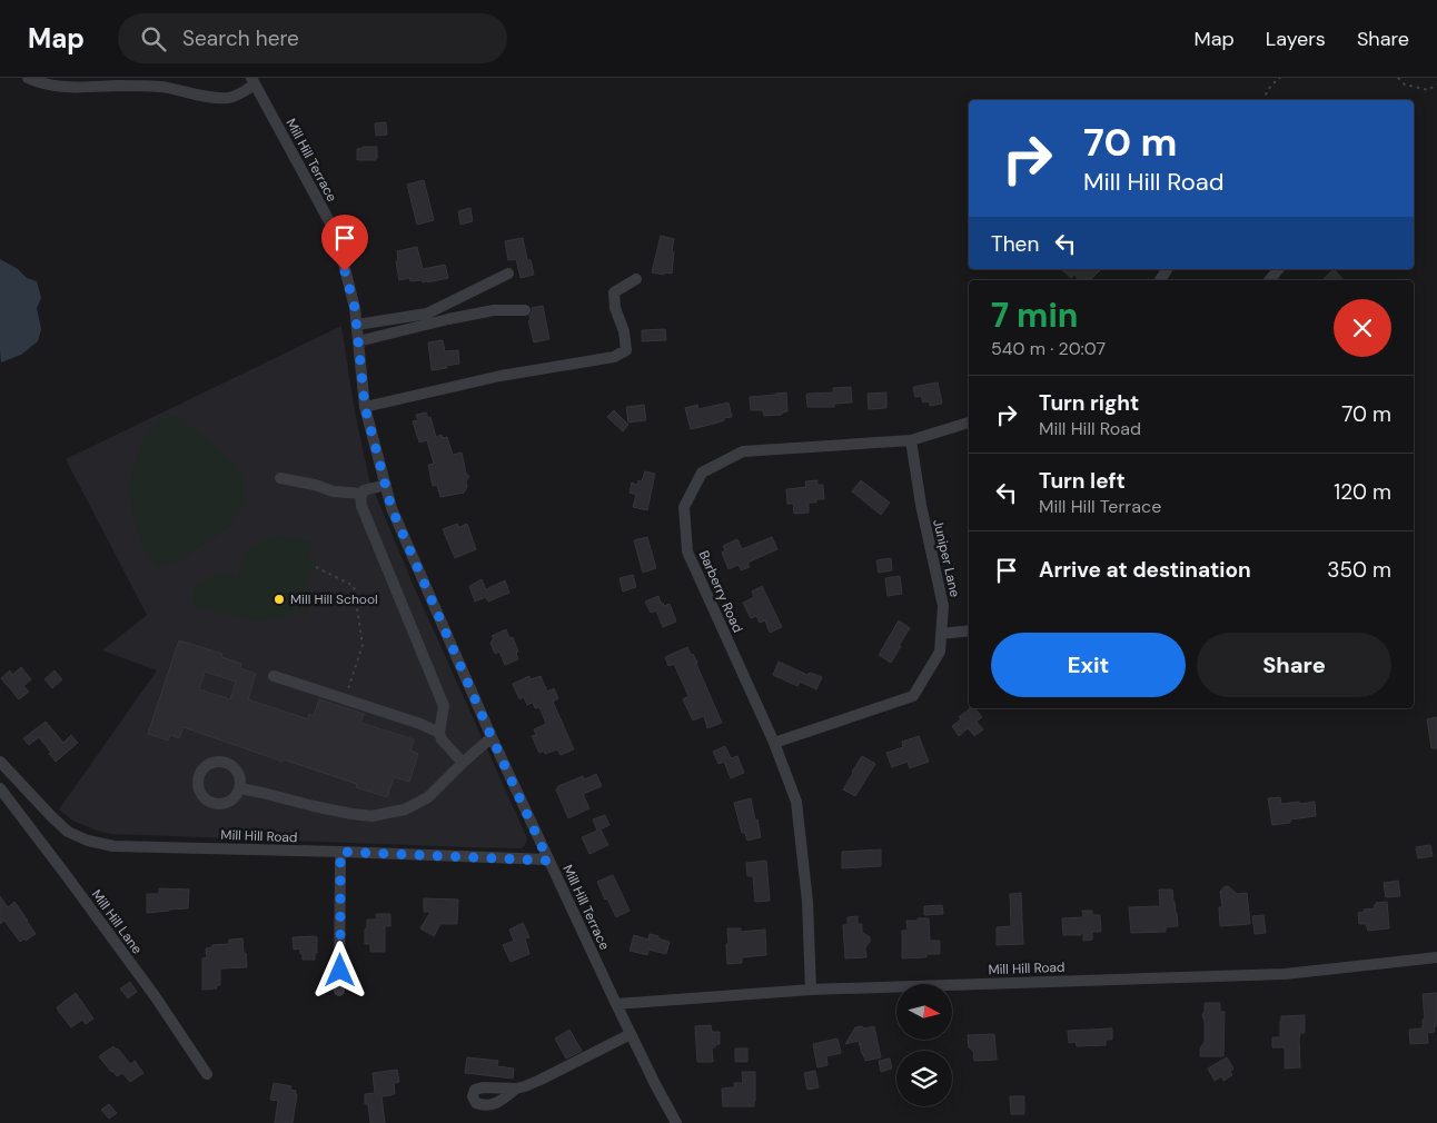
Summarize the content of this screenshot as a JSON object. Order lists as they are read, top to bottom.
{
  "streets": {
    "street": [
      "Mill Hill Terrace",
      "Juniper Lane",
      "Barberry Road",
      "Mill Hill Road",
      "Mill Hill Lane"
    ]
  },
  "crossings": [
    ["Mill Hill Terrace", "Mill Hill Road"],
    ["Juniper Lane", "Barberry Road"],
    ["Barberry Road", "Mill Hill Road"]
  ],
  "places": ["Mill Hill School"],
  "north": "right",
  "page": {
    "header": "Map",
    "search": "Search here",
    "nav": ["Map", "Layers", "Share"],
    "turn": ["70 m", "Mill Hill Road"],
    "then": "Then",
    "heading": ["7 min", "540 m · 20:07"],
    "list": [
      {
        "name": "Turn right",
        "note": "Mill Hill Road",
        "value": "70 m"
      },
      {
        "name": "Turn left",
        "note": "Mill Hill Terrace",
        "value": "120 m"
      },
      {
        "name": "Arrive at destination",
        "value": "350 m"
      }
    ],
    "buttons": ["Exit", "Share"]
  }
}
